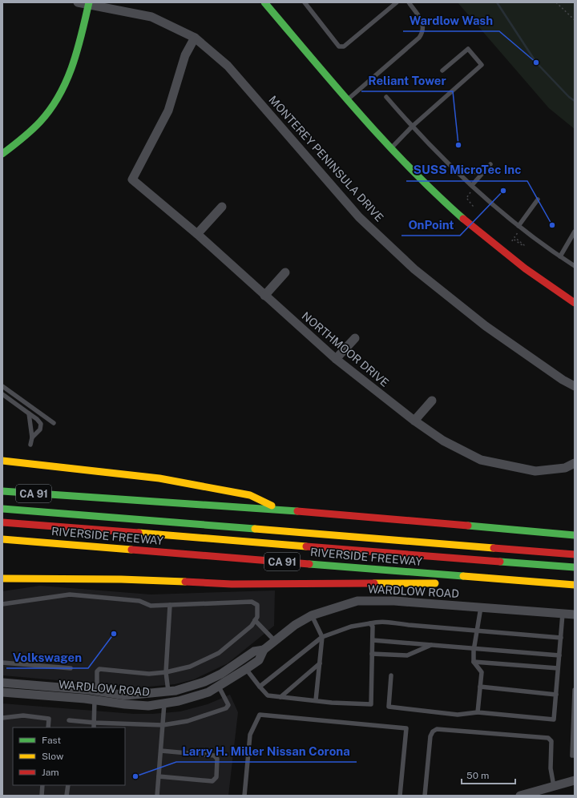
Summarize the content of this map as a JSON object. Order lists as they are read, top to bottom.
{
  "streets": {
    "main road": ["CA 91", "RIVERSIDE FREEWAY"],
    "street": ["MONTEREY PENINSULA DRIVE", "NORTHMOOR DRIVE", "WARDLOW ROAD"]
  },
  "crossings": [
    ["MONTEREY PENINSULA DRIVE", "NORTHMOOR DRIVE"]
  ],
  "places": [
    "Wardlow Wash",
    "Reliant Tower",
    "OnPoint",
    "SUSS MicroTec Inc",
    "Volkswagen",
    "Larry H. Miller Nissan Corona"
  ],
  "legend": ["Fast", "Slow", "Jam"],
  "scale_bar": "50 m"
}
